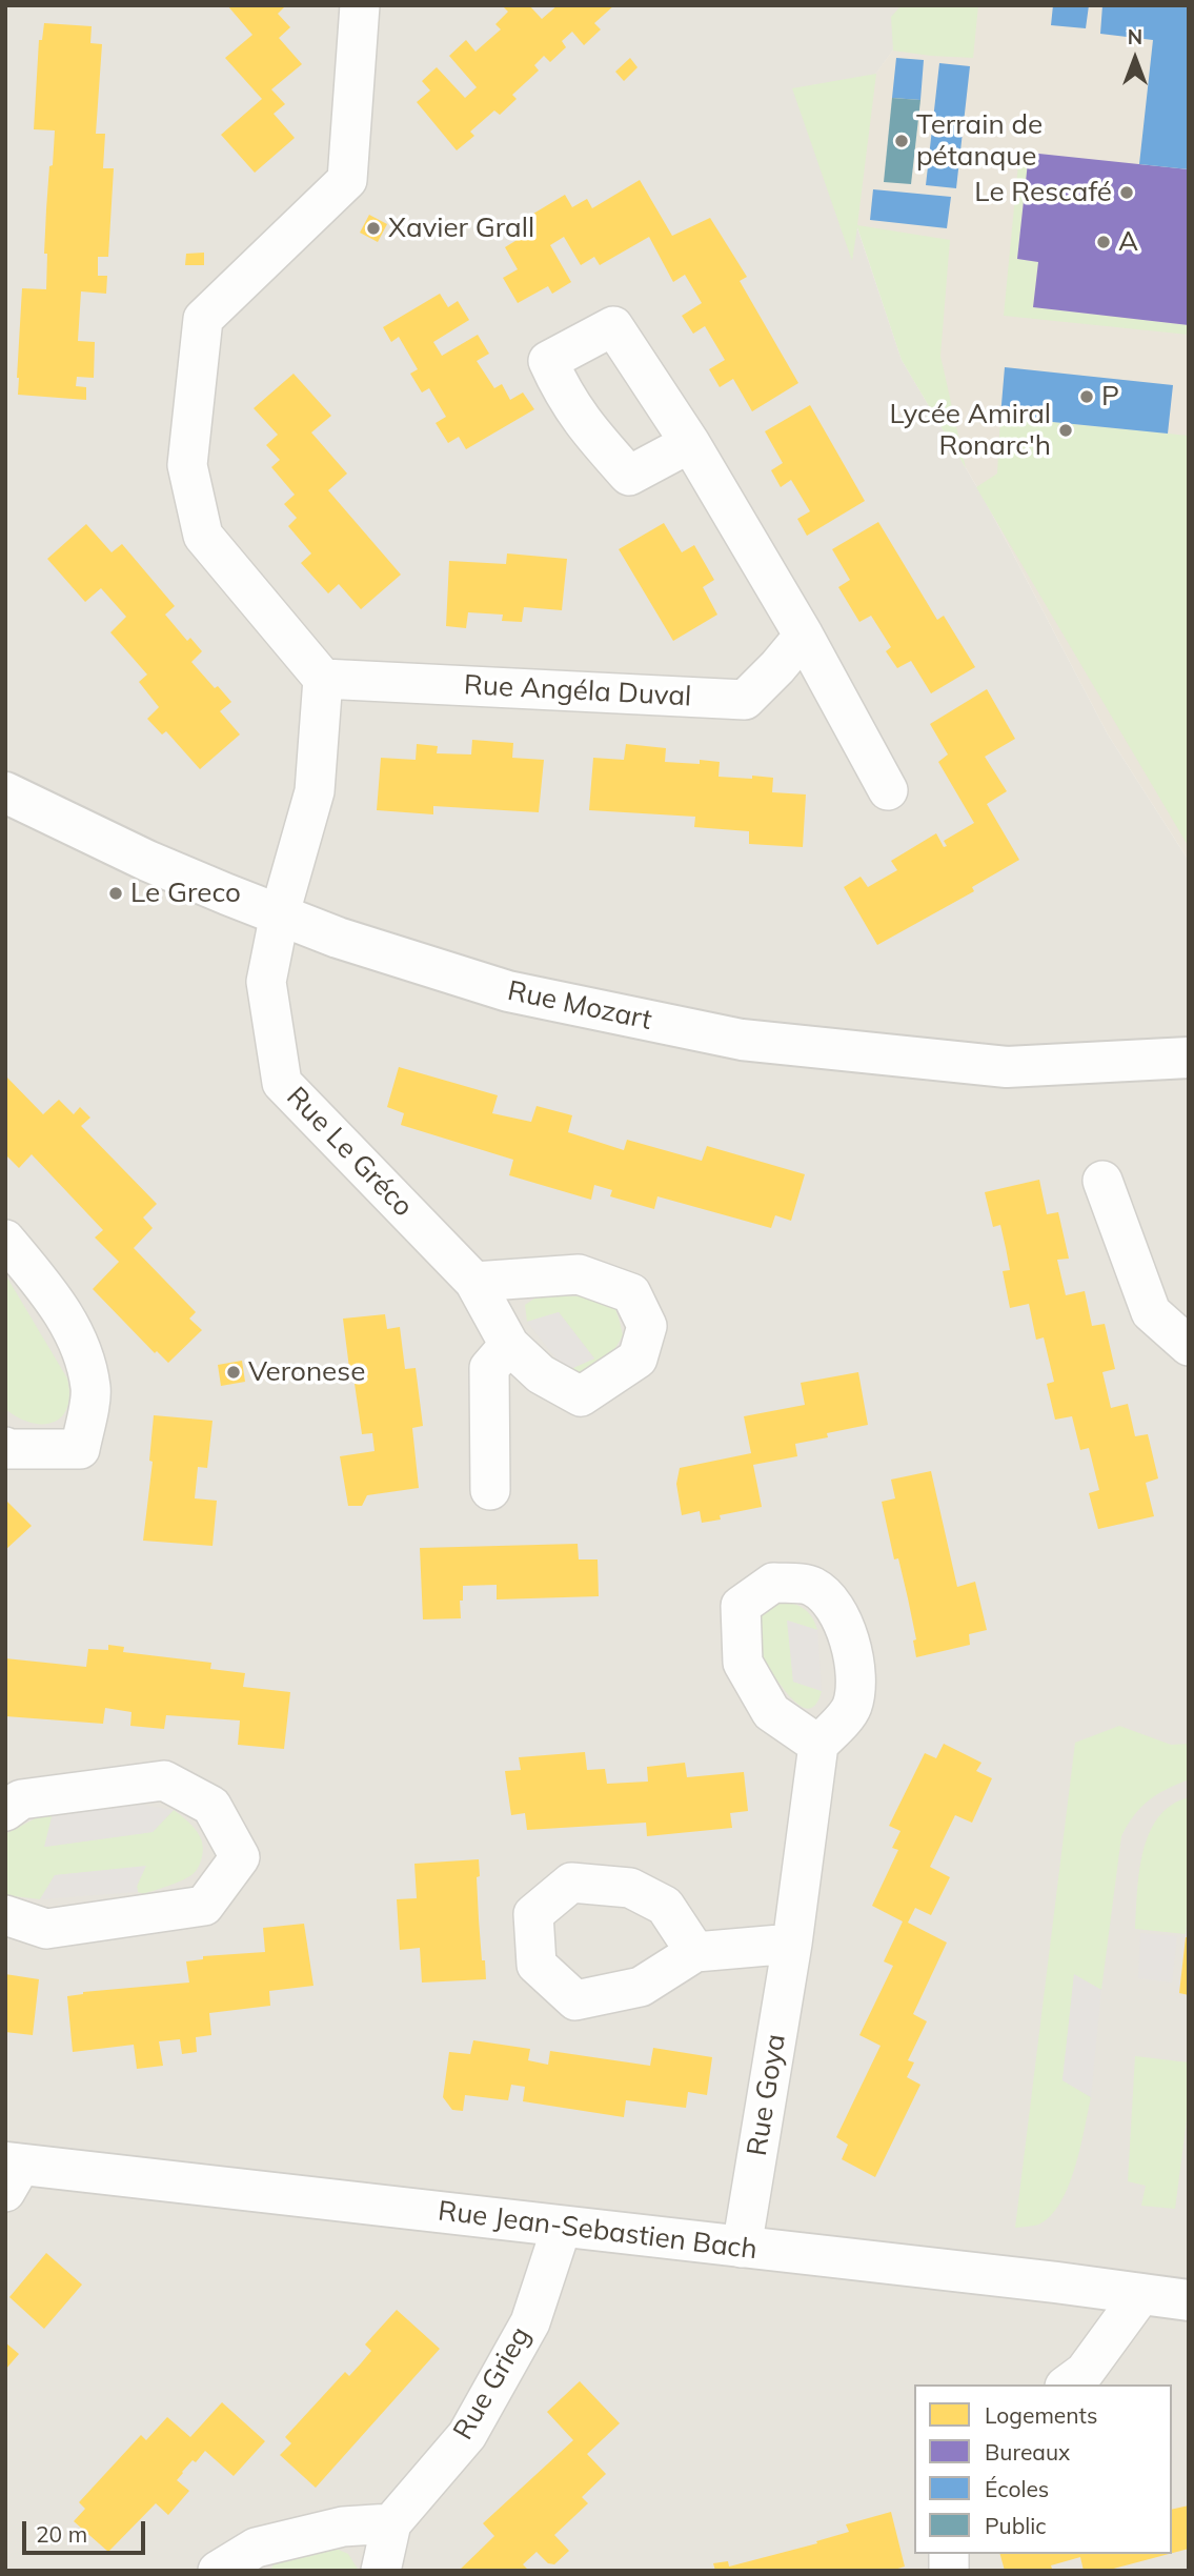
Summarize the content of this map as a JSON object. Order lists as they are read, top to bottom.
{
  "streets": {
    "street": [
      "Rue Angéla Duval",
      "Rue Mozart",
      "Rue Le Gréco",
      "Rue Goya",
      "Rue Jean-Sebastien Bach",
      "Rue Grieg"
    ]
  },
  "crossings": [
    ["Rue Angéla Duval", "Rue Le Gréco"],
    ["Rue Mozart", "Rue Le Gréco"],
    ["Rue Goya", "Rue Jean-Sebastien Bach"],
    ["Rue Jean-Sebastien Bach", "Rue Grieg"]
  ],
  "places": [
    "Terrain de pétanque",
    "Le Rescafé",
    "Xavier Grall",
    "A",
    "P",
    "Lycée Amiral Ronarc'h",
    "Le Greco",
    "Veronese"
  ],
  "legend": [
    "Logements",
    "Bureaux",
    "Écoles",
    "Public"
  ],
  "scale_bar": "20 m",
  "north": "top"
}
